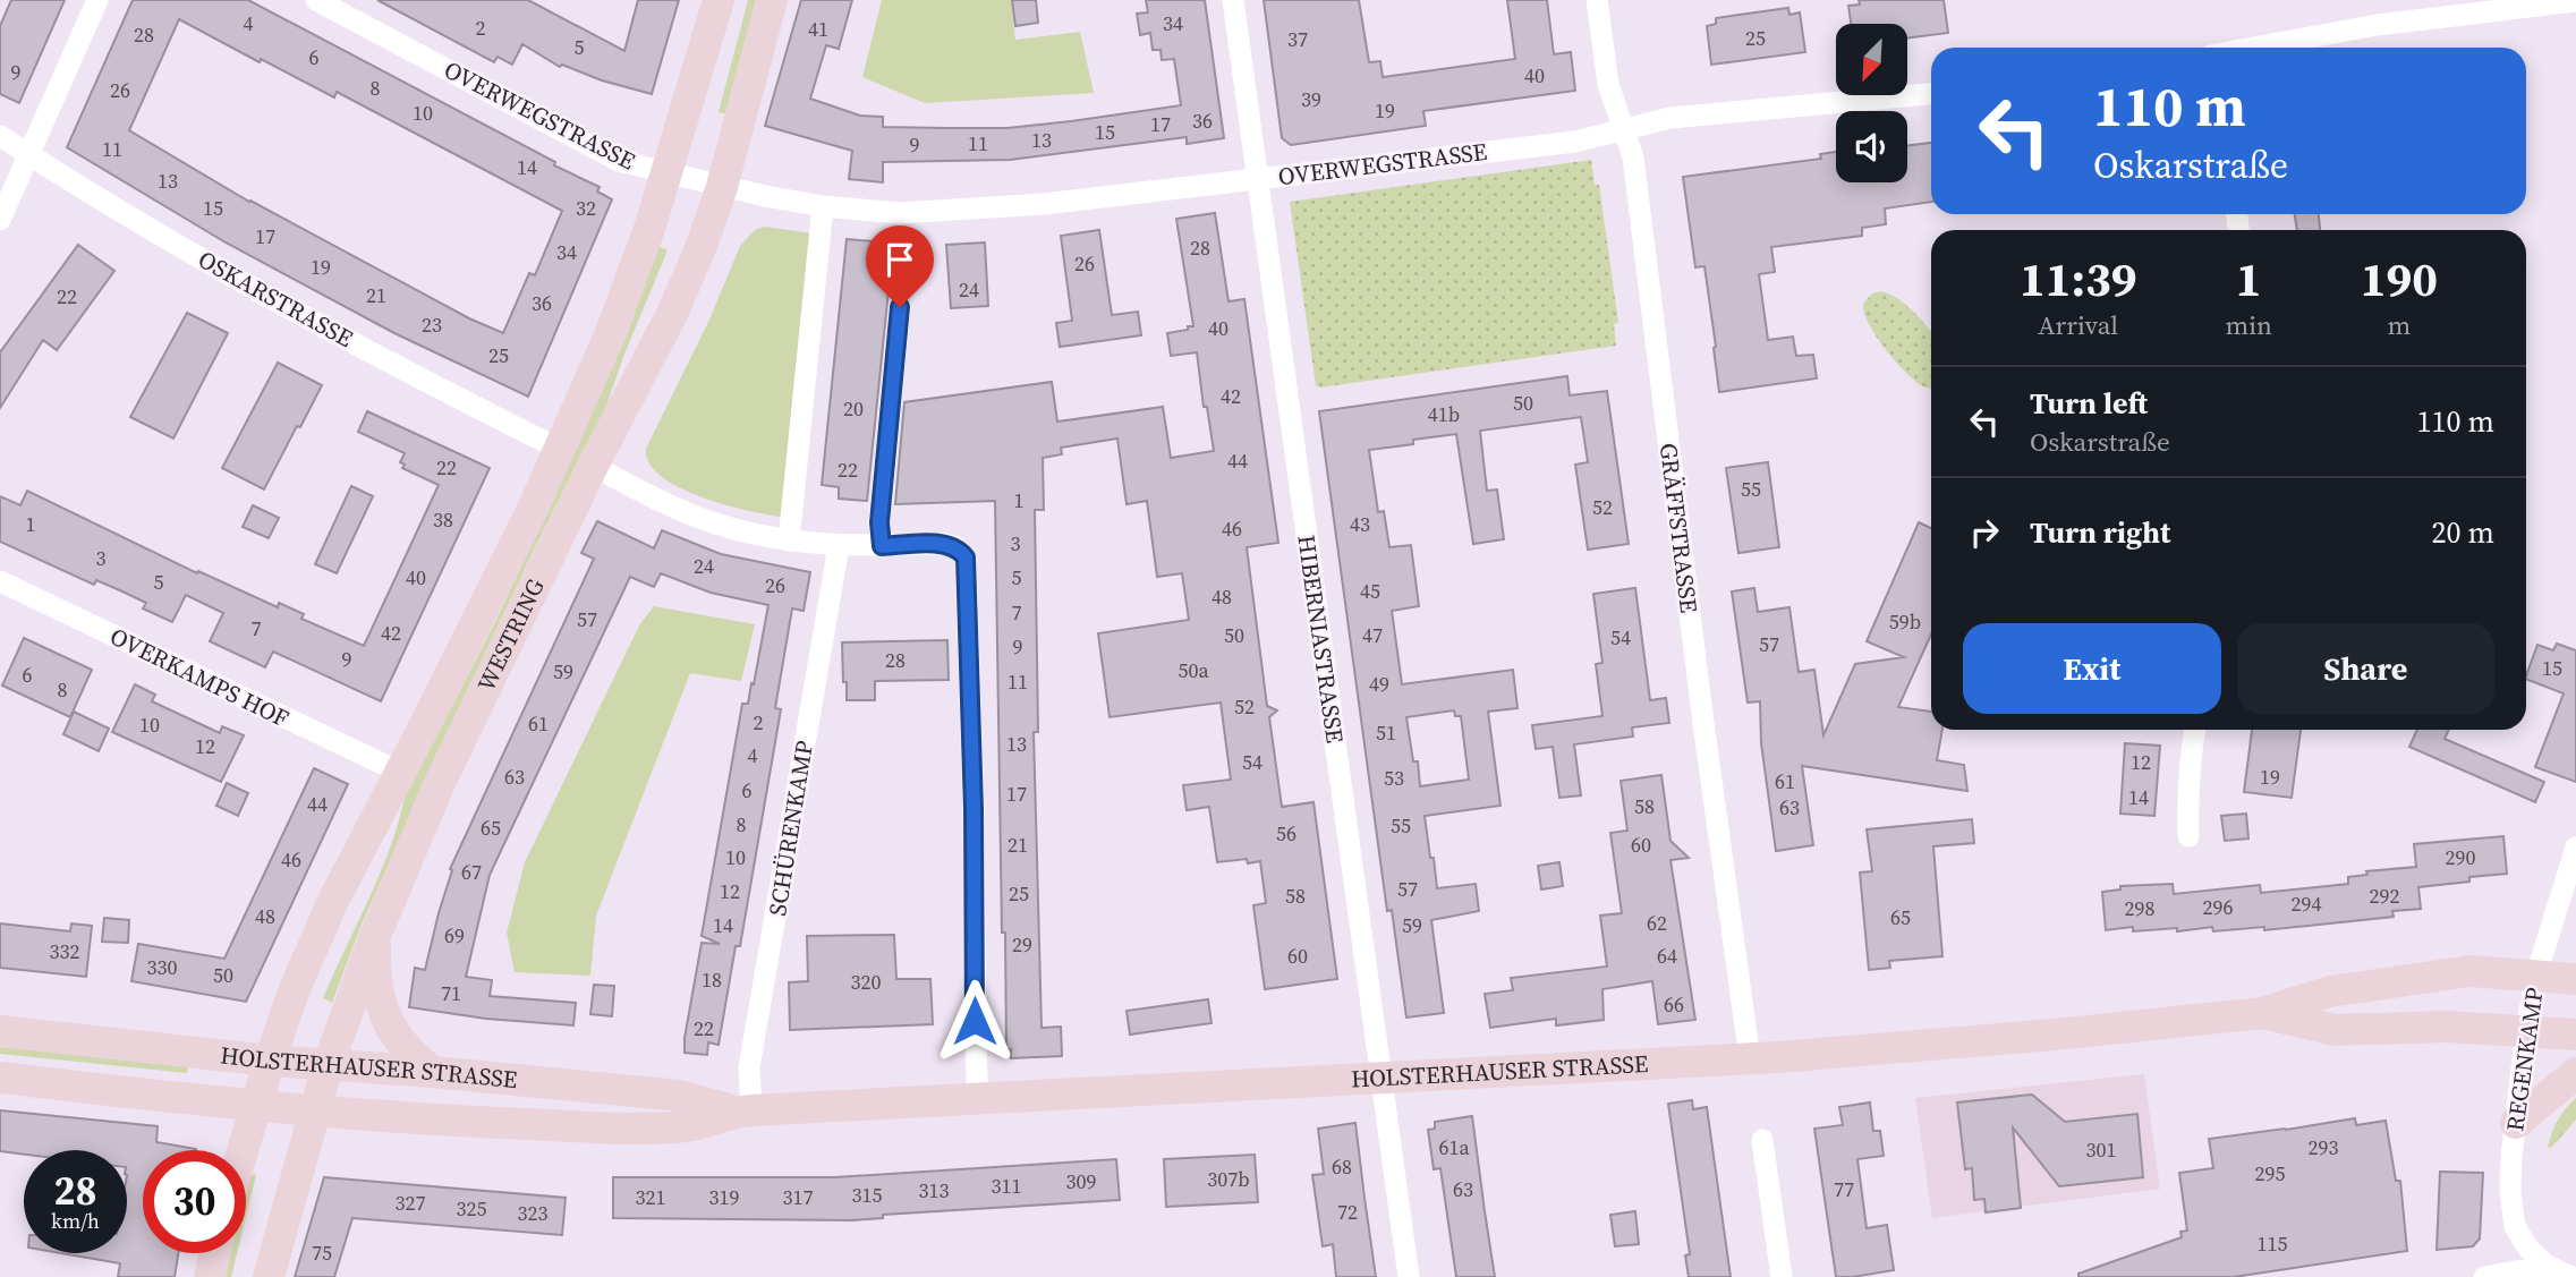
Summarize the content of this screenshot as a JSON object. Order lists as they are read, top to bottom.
{
  "streets": {
    "main road": ["WESTRING", "HOLSTERHAUSER STRASSE"],
    "street": [
      "OVERWEGSTRASSE",
      "OSKARSTRASSE",
      "GRÄFFSTRASSE",
      "HIBERNIASTRASSE",
      "OVERKAMPS HOF",
      "SCHÜRENKAMP",
      "REGENKAMP"
    ]
  },
  "crossings": [
    ["OVERWEGSTRASSE", "GRÄFFSTRASSE"],
    ["OVERWEGSTRASSE", "WESTRING"],
    ["OVERWEGSTRASSE", "HIBERNIASTRASSE"],
    ["OSKARSTRASSE", "WESTRING"],
    ["GRÄFFSTRASSE", "HOLSTERHAUSER STRASSE"],
    ["WESTRING", "OVERKAMPS HOF"],
    ["WESTRING", "HOLSTERHAUSER STRASSE"],
    ["HIBERNIASTRASSE", "HOLSTERHAUSER STRASSE"],
    ["SCHÜRENKAMP", "HOLSTERHAUSER STRASSE"],
    ["REGENKAMP", "HOLSTERHAUSER STRASSE"]
  ],
  "house_numbers": [
    "4",
    "34",
    "2",
    "41",
    "28",
    "25",
    "37",
    "5",
    "6",
    "9",
    "40",
    "8",
    "26",
    "39",
    "19",
    "10",
    "36",
    "17",
    "15",
    "13",
    "11",
    "9",
    "11",
    "14",
    "13",
    "15",
    "32",
    "17",
    "28",
    "34",
    "26",
    "19",
    "24",
    "21",
    "22",
    "36",
    "23",
    "40",
    "25",
    "42",
    "50",
    "20",
    "41b",
    "44",
    "22",
    "22",
    "55",
    "1",
    "52",
    "38",
    "1",
    "43",
    "46",
    "3",
    "3",
    "24",
    "40",
    "5",
    "5",
    "26",
    "45",
    "48",
    "7",
    "57",
    "59b",
    "7",
    "42",
    "50",
    "47",
    "54",
    "57",
    "9",
    "9",
    "28",
    "15",
    "50a",
    "59",
    "6",
    "11",
    "49",
    "8",
    "52",
    "2",
    "61",
    "10",
    "51",
    "13",
    "12",
    "4",
    "54",
    "12",
    "63",
    "19",
    "53",
    "61",
    "6",
    "17",
    "14",
    "44",
    "58",
    "63",
    "8",
    "55",
    "65",
    "56",
    "21",
    "60",
    "10",
    "290",
    "46",
    "67",
    "57",
    "12",
    "25",
    "58",
    "292",
    "294",
    "296",
    "298",
    "48",
    "65",
    "62",
    "14",
    "59",
    "69",
    "29",
    "332",
    "60",
    "64",
    "330",
    "50",
    "18",
    "320",
    "71",
    "66",
    "22",
    "61a",
    "293",
    "301",
    "68",
    "295",
    "307b",
    "309",
    "311",
    "63",
    "77",
    "313",
    "315",
    "321",
    "319",
    "317",
    "327",
    "325",
    "72",
    "323",
    "115",
    "75"
  ],
  "north": "bottom left",
  "page": {
    "turn": ["110 m", "Oskarstraße"],
    "eta": [
      "11:39",
      "Arrival",
      "1",
      "min",
      "190",
      "m"
    ],
    "list": [
      {
        "name": "Turn left",
        "note": "Oskarstraße",
        "value": "110 m"
      },
      {
        "name": "Turn right",
        "value": "20 m"
      }
    ],
    "buttons": ["Exit", "Share"],
    "speed": "28 km/h",
    "limit": "30"
  }
}
